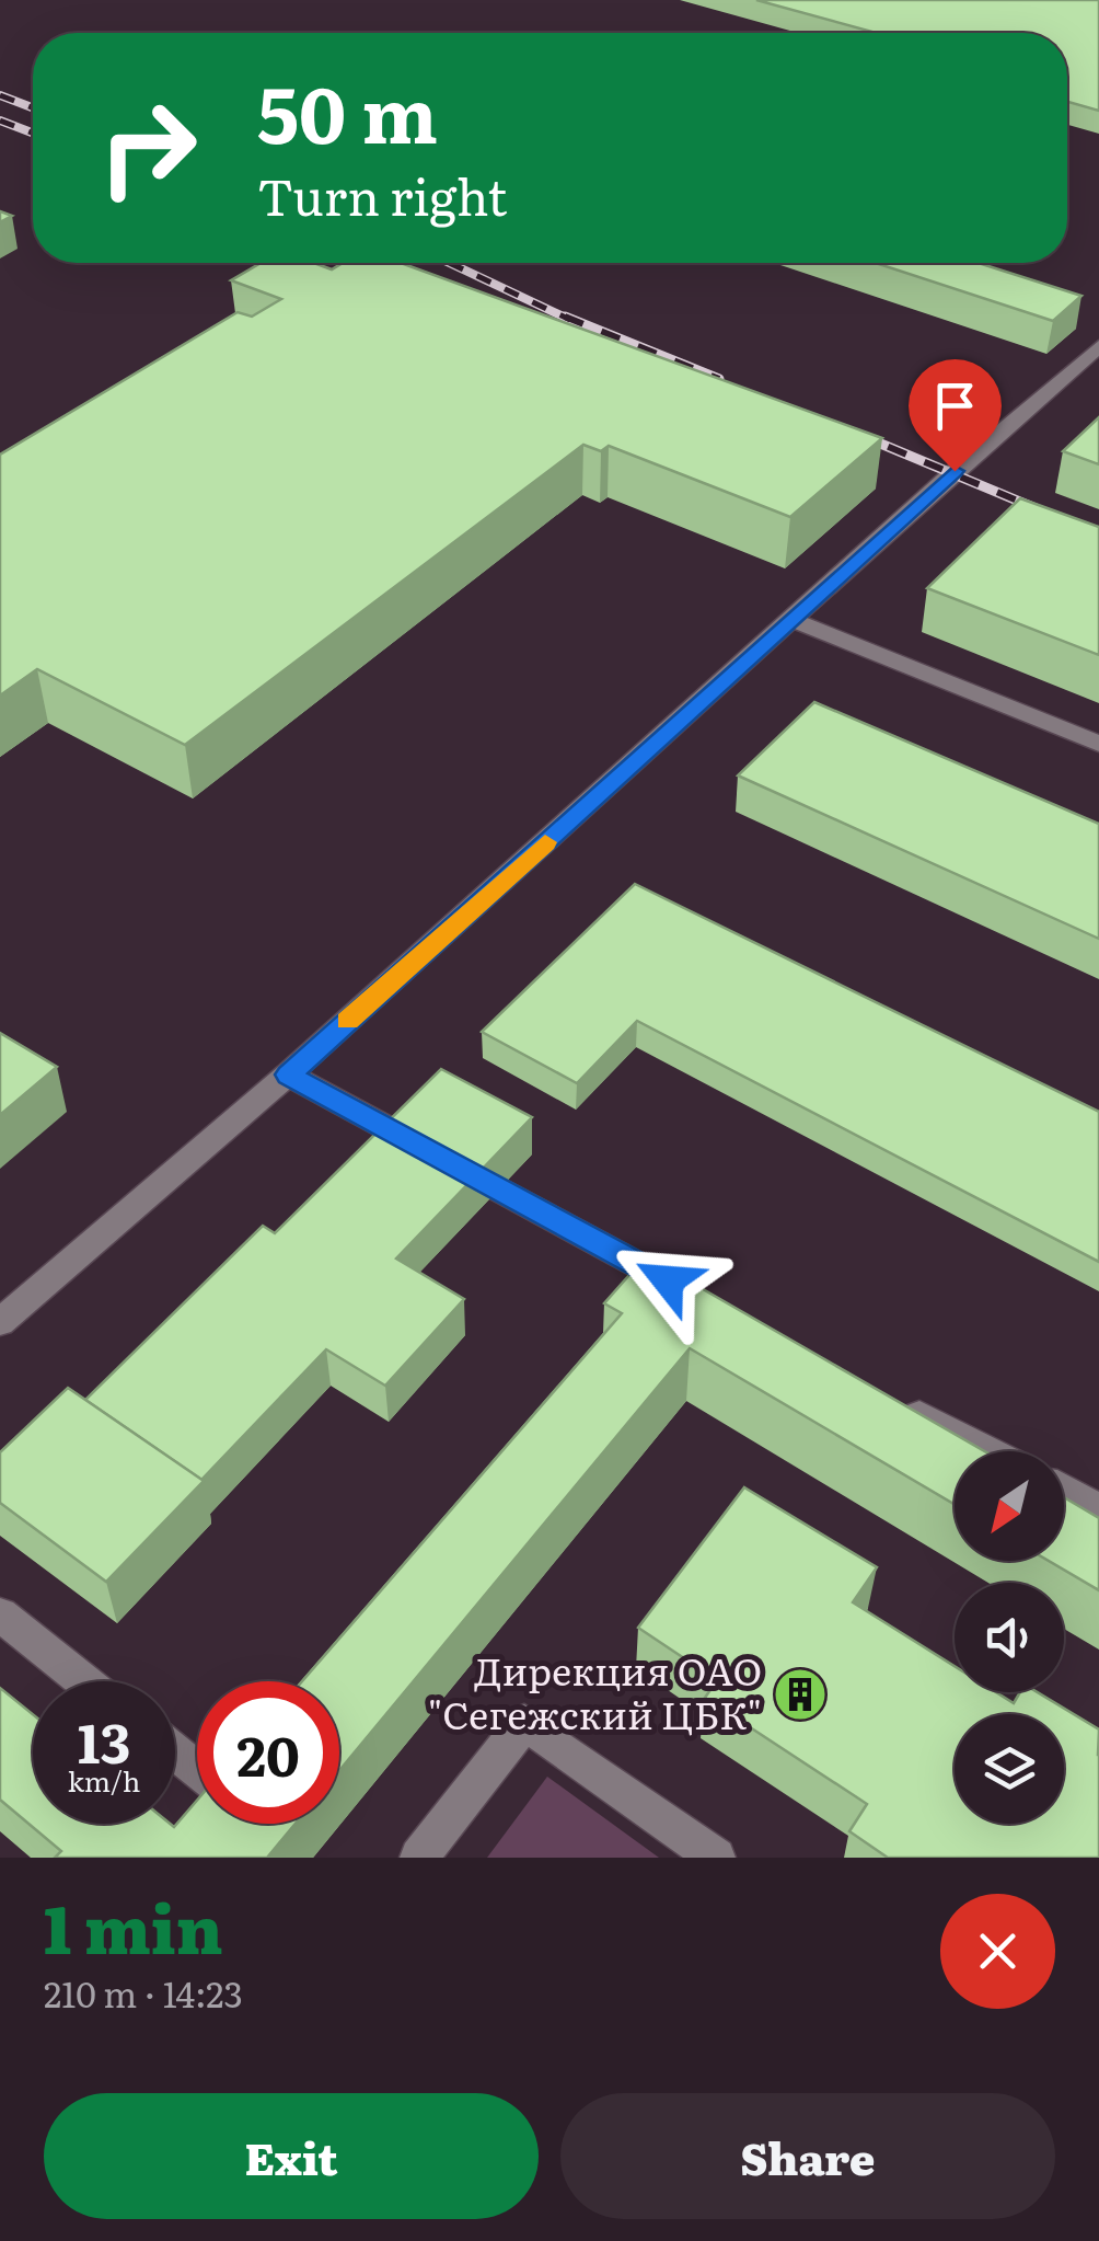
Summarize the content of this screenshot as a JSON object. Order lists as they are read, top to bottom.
{
  "places": {
    "building": ["Дирекция ОАО \"Сегежский ЦБК\""]
  },
  "north": "bottom left",
  "page": {
    "turn": ["50 m", "Turn right"],
    "speed": "13 km/h",
    "limit": "20",
    "heading": ["1 min", "210 m · 14:23"],
    "buttons": ["Exit", "Share"]
  }
}
